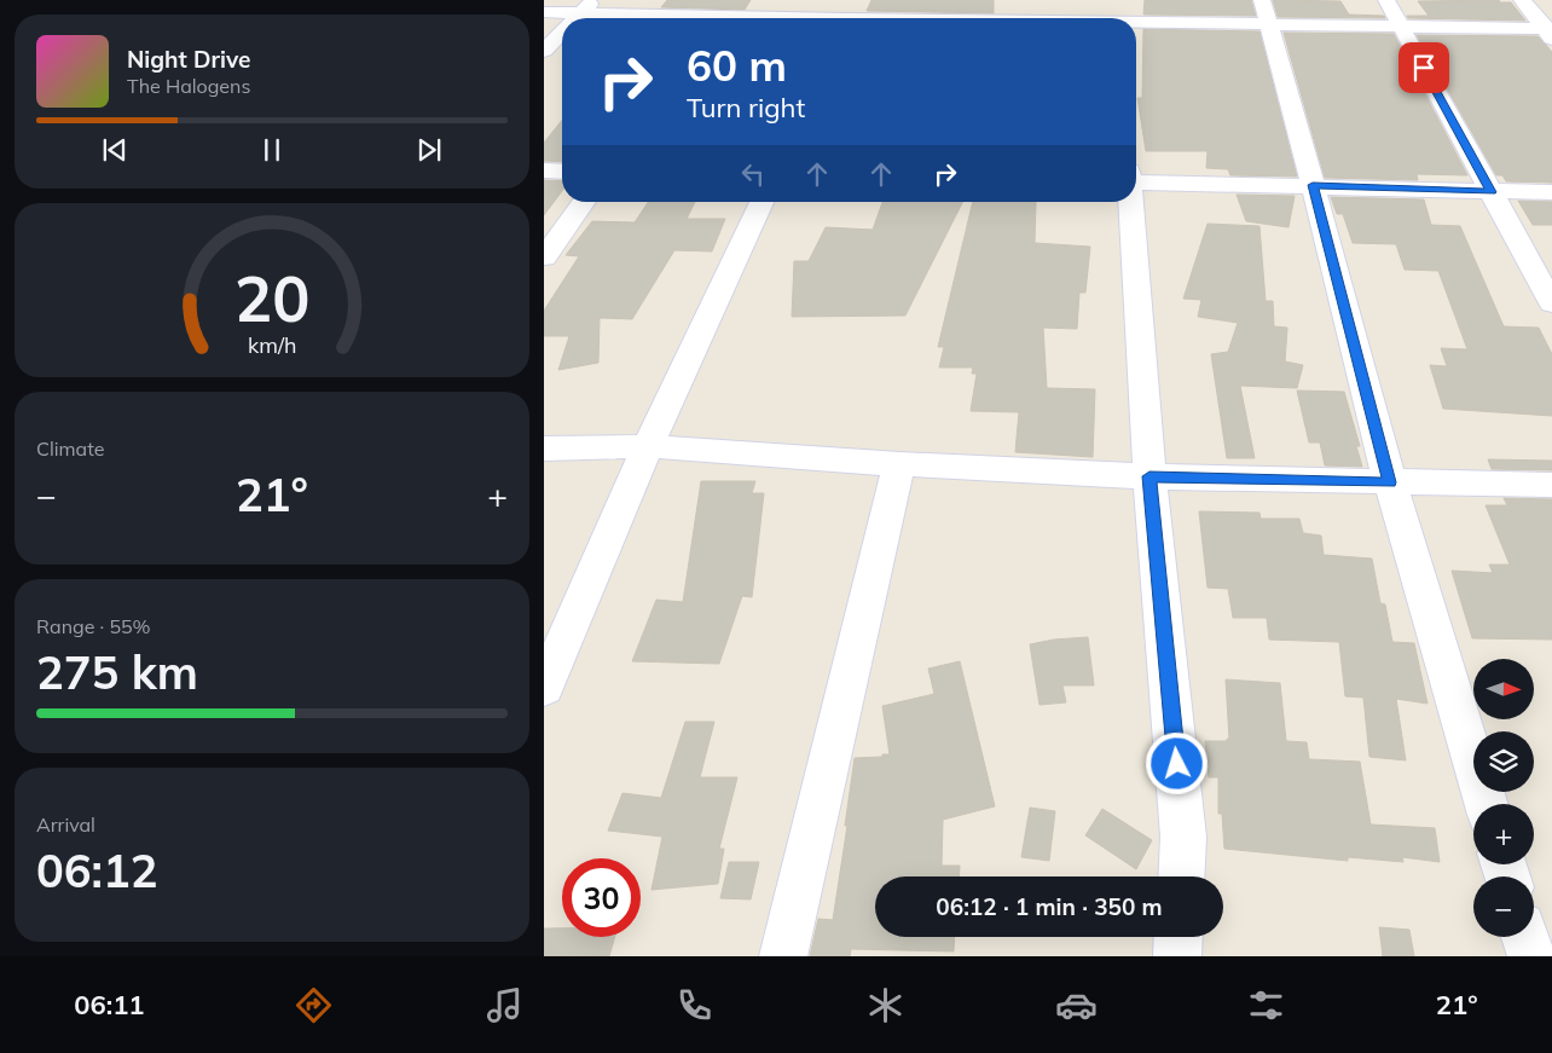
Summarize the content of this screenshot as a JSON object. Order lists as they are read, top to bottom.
{
  "north": "right",
  "page": {
    "turn": ["60 m", "Turn right"],
    "song": ["Night Drive", "The Halogens"],
    "tile": [
      "Climate",
      ["Range · 55%", "275 km"],
      ["Arrival", "06:12"]
    ],
    "heat": ["−", "21°", "+"],
    "map_buttons": ["+", "−"],
    "limit": "30",
    "trip": "06:12 · 1 min · 350 m",
    "tabs": ["06:11", "21°"],
    "gauge": ["20", "km/h"]
  }
}
